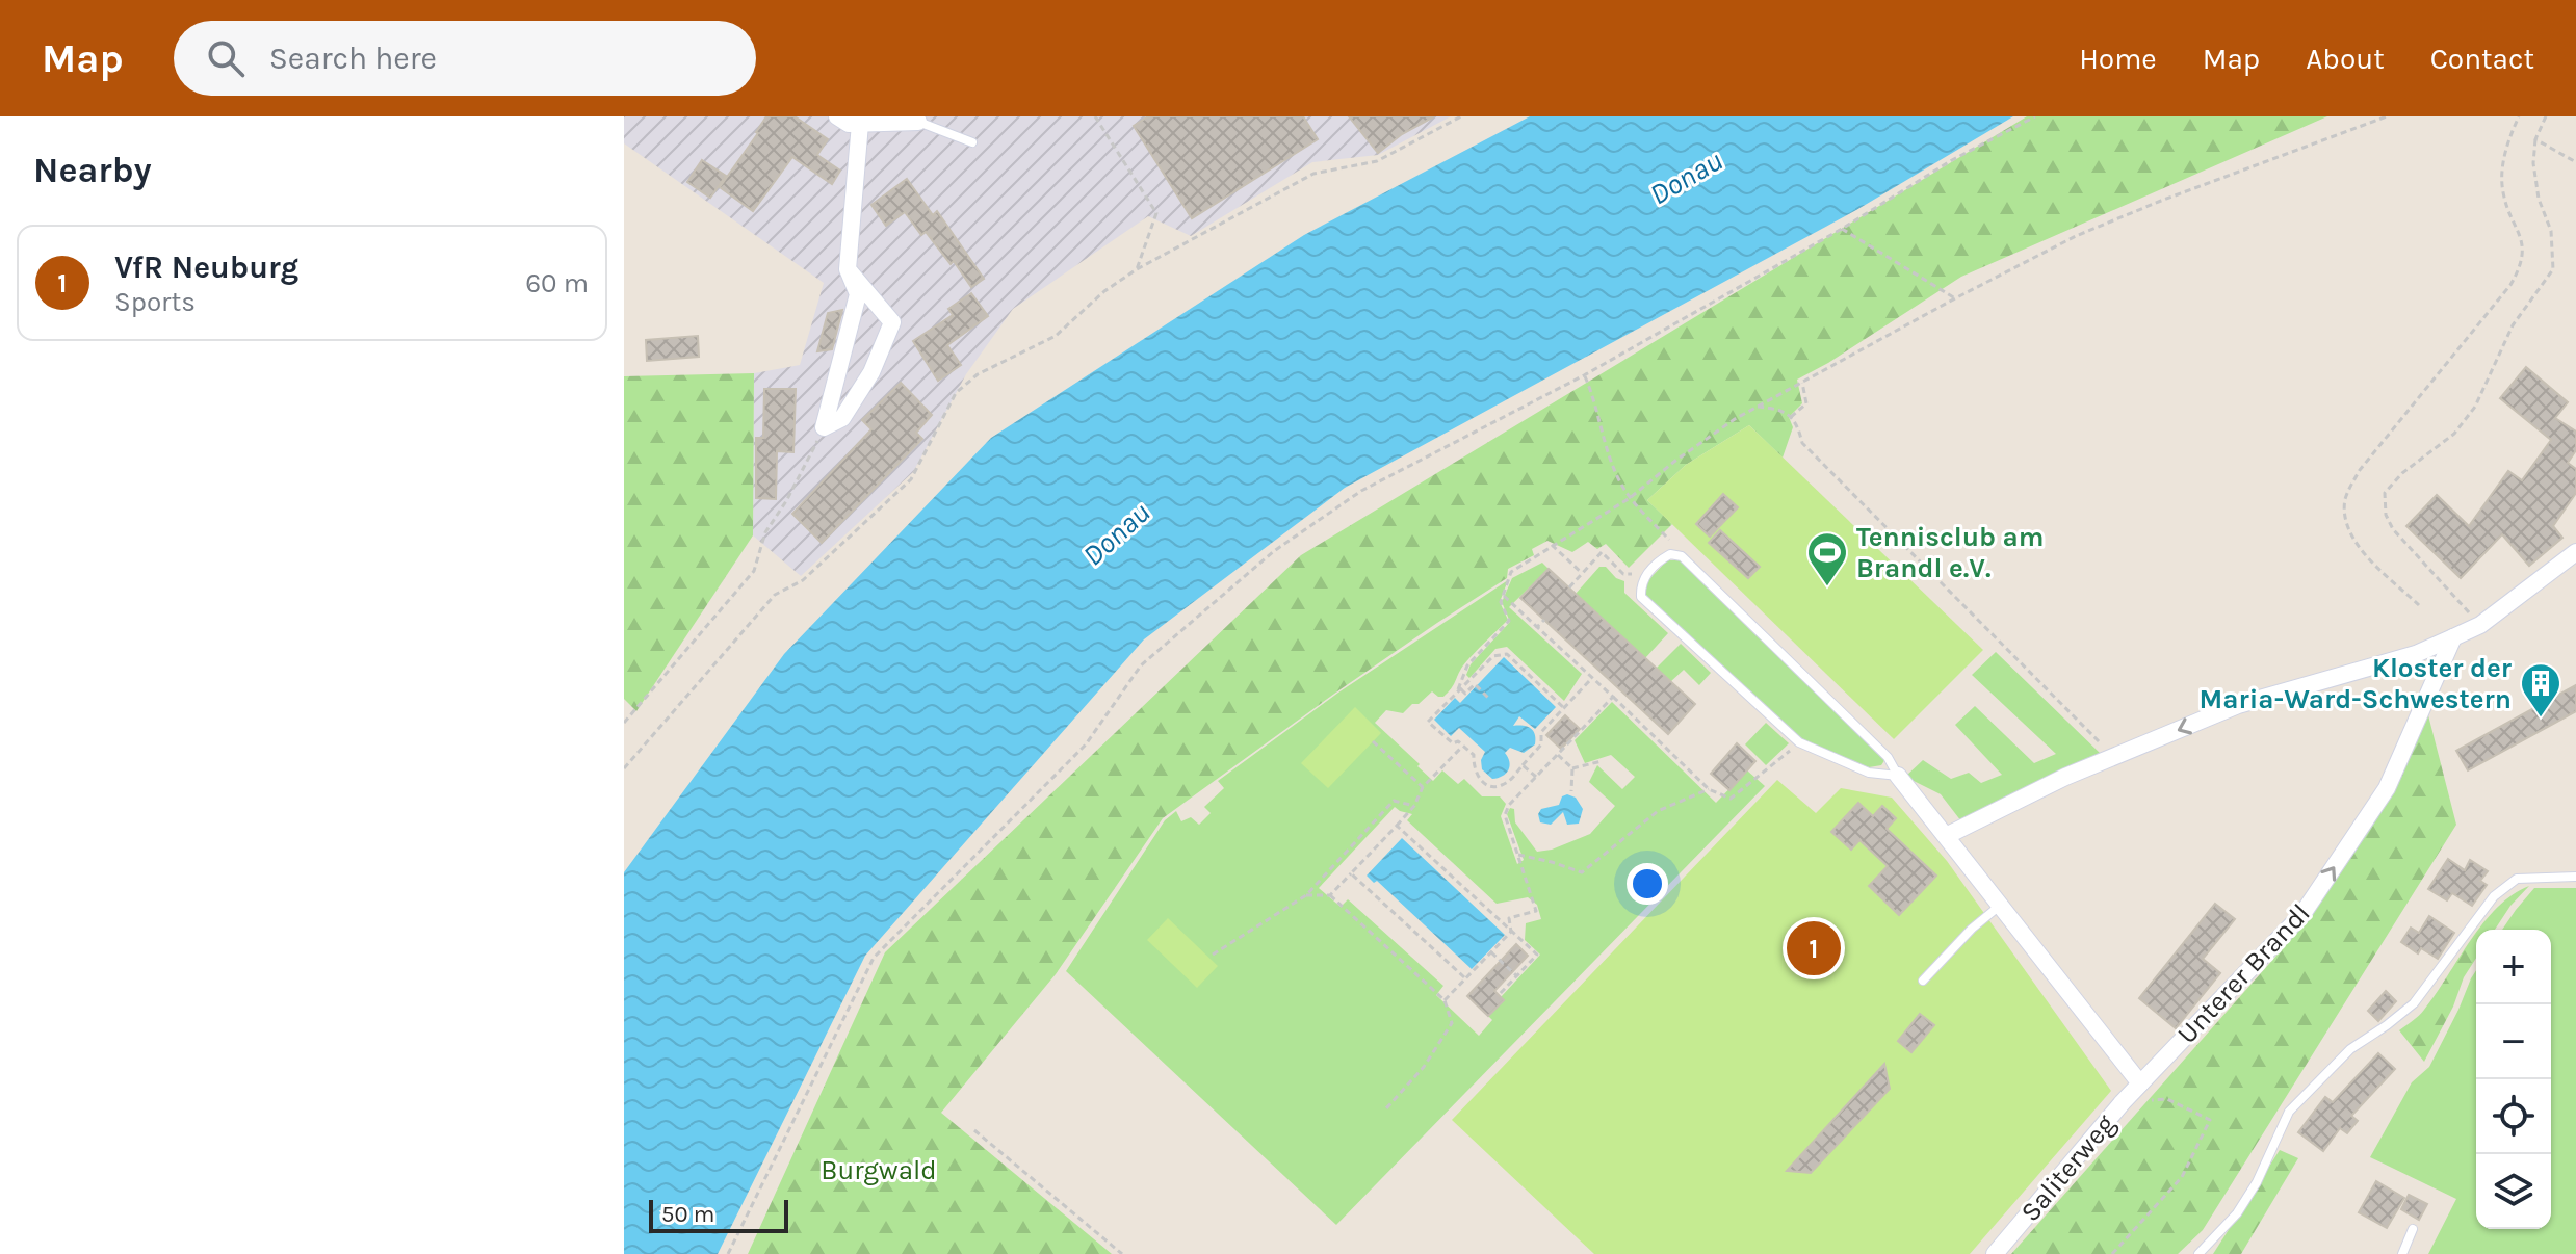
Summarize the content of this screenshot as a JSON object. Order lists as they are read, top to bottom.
{
  "streets": {
    "street": ["Unterer Brandl", "Saliterweg"]
  },
  "crossings": [
    ["Unterer Brandl", "Saliterweg"]
  ],
  "one_way": ["Unterer Brandl"],
  "water": ["Donau"],
  "parks": ["Burgwald"],
  "places": {
    "sports": ["Tennisclub am Brandl e.V."],
    "building": ["Kloster der Maria-Ward-Schwestern"]
  },
  "scale_bar": "50 m",
  "page": {
    "header": "Map",
    "search": "Search here",
    "nav": [
      "Home",
      "Map",
      "About",
      "Contact"
    ],
    "heading": "Nearby",
    "list": [
      {
        "mark": "1",
        "name": "VfR Neuburg",
        "note": "Sports",
        "value": "60 m"
      }
    ],
    "pins": "1",
    "map_buttons": ["+", "−"],
    "scale": "50 m"
  }
}
